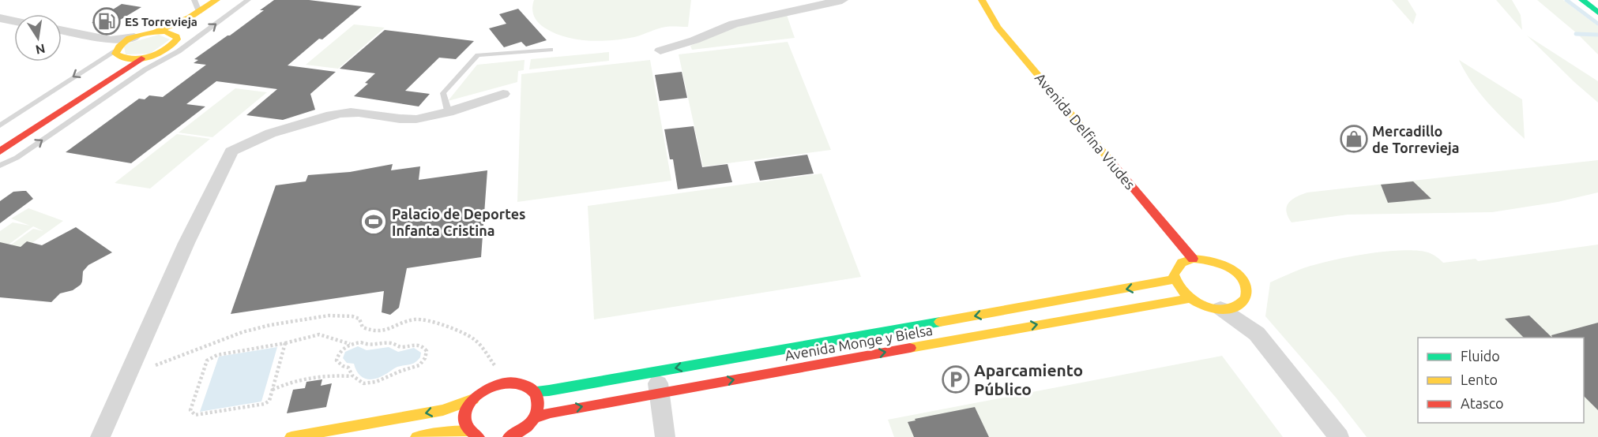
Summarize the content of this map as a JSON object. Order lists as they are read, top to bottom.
{
  "streets": {
    "main road": ["Avenida Delfina Viudes", "Avenida Monge y Bielsa"]
  },
  "crossings": [
    ["Avenida Delfina Viudes", "Avenida Monge y Bielsa"]
  ],
  "places": {
    "fuel station": ["ES Torrevieja"],
    "shop": ["Mercadillo de Torrevieja"],
    "sports": ["Palacio de Deportes Infanta Cristina"],
    "parking": ["Aparcamiento Público"]
  },
  "legend": ["Fluido", "Lento", "Atasco"],
  "north": "bottom"
}
